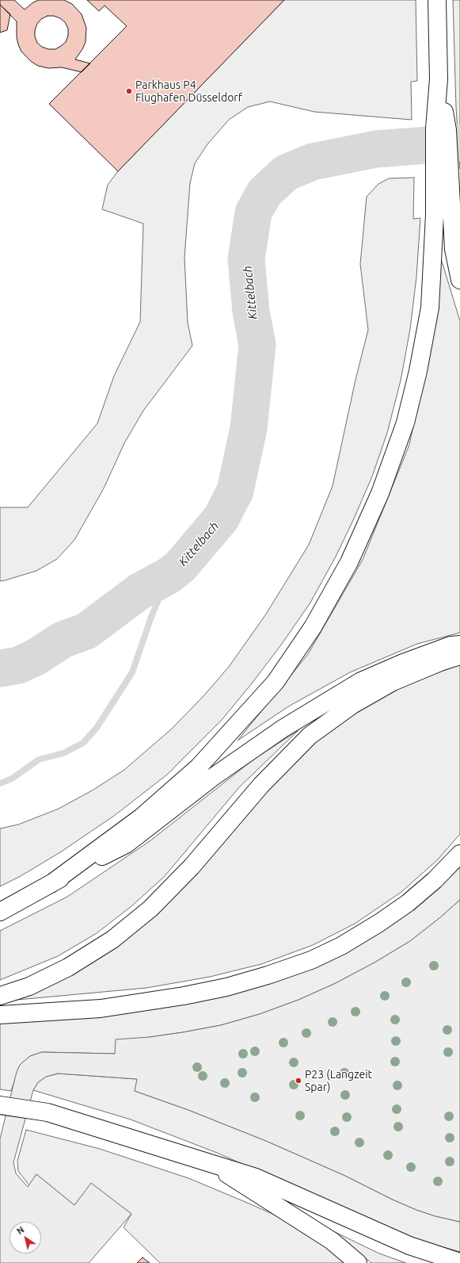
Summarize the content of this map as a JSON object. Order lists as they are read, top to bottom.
{
  "water": ["Kittelbach"],
  "places": ["Parkhaus P4 Flughafen Düsseldorf", "P23 (Langzeit Spar)"],
  "north": "top left"
}
